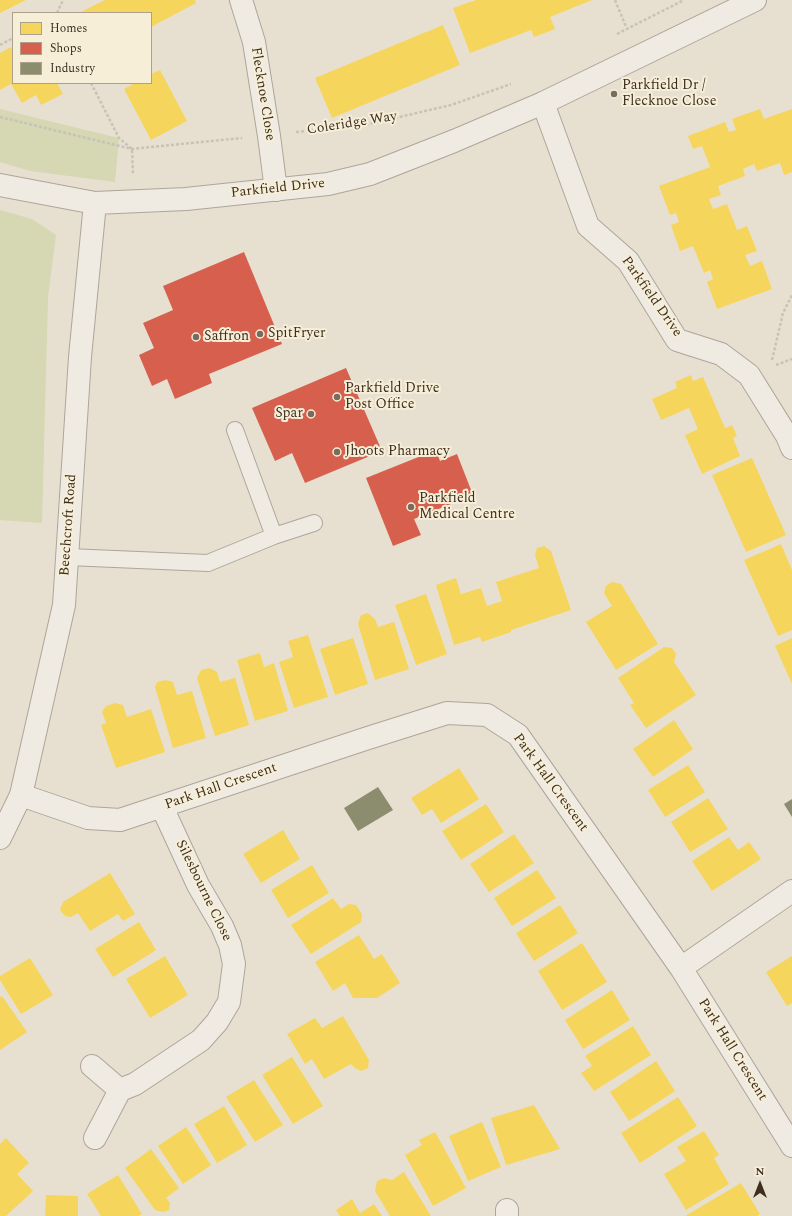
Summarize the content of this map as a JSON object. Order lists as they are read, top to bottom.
{
  "streets": {
    "street": [
      "Flecknoe Close",
      "Parkfield Drive",
      "Beechcroft Road",
      "Park Hall Crescent",
      "Silesbourne Close"
    ],
    "path": ["Coleridge Way"]
  },
  "crossings": [
    ["Flecknoe Close", "Coleridge Way"],
    ["Flecknoe Close", "Parkfield Drive"],
    ["Parkfield Drive", "Beechcroft Road"],
    ["Beechcroft Road", "Park Hall Crescent"],
    ["Park Hall Crescent", "Silesbourne Close"]
  ],
  "places": [
    "Parkfield Dr / Flecknoe Close",
    "SpitFryer",
    "Saffron",
    "Parkfield Drive Post Office",
    "Spar",
    "Jhoots Pharmacy",
    "Parkfield Medical Centre"
  ],
  "legend": ["Homes", "Shops", "Industry"],
  "north": "top"
}
